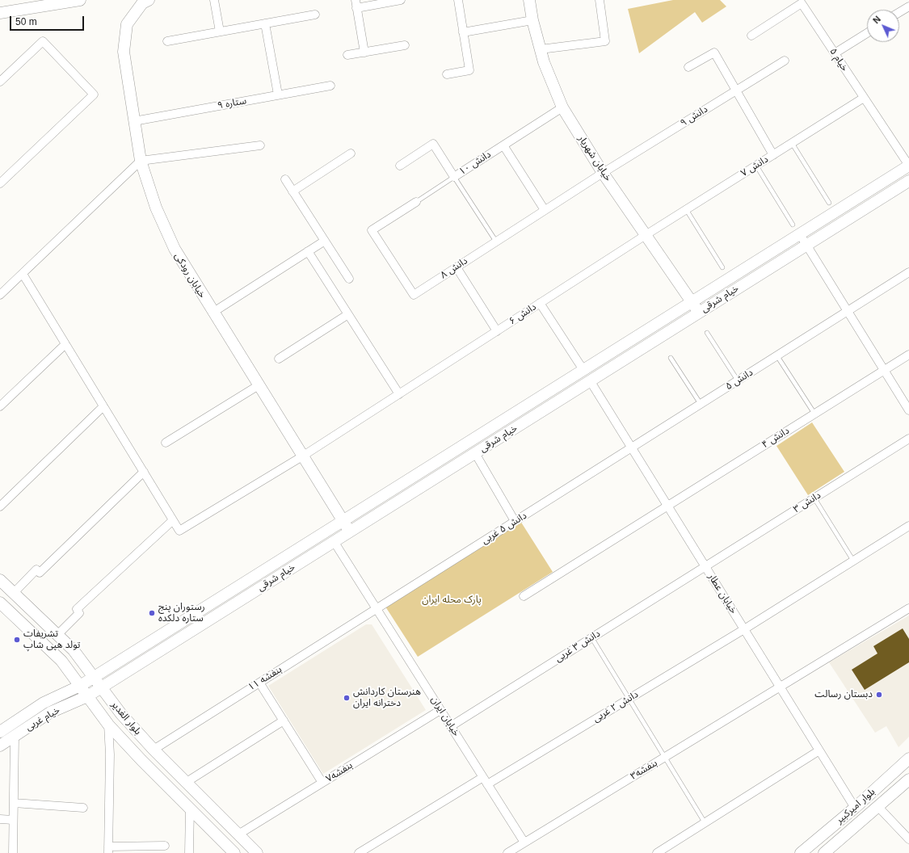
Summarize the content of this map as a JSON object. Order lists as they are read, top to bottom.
{
  "streets": {
    "street": [
      "خیام ۵",
      "ستاره ۹",
      "دانش ۹",
      "خیابان شهریار",
      "دانش ۱۰",
      "دانش ۷",
      "دانش ۸",
      "خیابان رودکی",
      "خیام شرقی",
      "دانش ۶",
      "دانش ۵",
      "دانش ۴",
      "دانش ۳",
      "دانش ۵ غربی",
      "خیابان عطار",
      "دانش ۳ غربی",
      "بنفشه ۱۱",
      "دانش ۲ غربی",
      "خیابان ایران",
      "بلوار الغدیر",
      "خیام غربی",
      "بنفشه۳",
      "بنفشه۷",
      "بلوار امیرکبیر"
    ]
  },
  "crossings": [
    ["خیام ۵", "دانش ۷"],
    ["خیام ۵", "خیام شرقی"],
    ["ستاره ۹", "خیابان رودکی"],
    ["دانش ۹", "خیابان شهریار"],
    ["دانش ۹", "دانش ۸"],
    ["خیابان شهریار", "دانش ۱۰"],
    ["خیابان شهریار", "دانش ۷"],
    ["خیابان شهریار", "دانش ۸"],
    ["خیابان شهریار", "خیام شرقی"],
    ["خیابان شهریار", "دانش ۶"],
    ["دانش ۷", "دانش ۶"],
    ["خیابان رودکی", "خیام شرقی"],
    ["خیابان رودکی", "دانش ۶"],
    ["خیام شرقی", "خیابان عطار"],
    ["خیام شرقی", "خیابان ایران"],
    ["خیام شرقی", "بلوار الغدیر"],
    ["خیام شرقی", "خیام غربی"],
    ["دانش ۵", "دانش ۵ غربی"],
    ["دانش ۵", "خیابان عطار"],
    ["دانش ۴", "خیابان عطار"],
    ["دانش ۳", "خیابان عطار"],
    ["دانش ۳", "دانش ۳ غربی"],
    ["دانش ۵ غربی", "خیابان عطار"],
    ["دانش ۵ غربی", "بنفشه ۱۱"],
    ["دانش ۵ غربی", "خیابان ایران"],
    ["خیابان عطار", "دانش ۳ غربی"],
    ["خیابان عطار", "دانش ۲ غربی"],
    ["خیابان عطار", "بنفشه۳"],
    ["خیابان عطار", "بلوار امیرکبیر"],
    ["دانش ۳ غربی", "خیابان ایران"],
    ["بنفشه ۱۱", "خیابان ایران"],
    ["بنفشه ۱۱", "بلوار الغدیر"],
    ["دانش ۲ غربی", "خیابان ایران"],
    ["خیابان ایران", "بنفشه۳"],
    ["خیابان ایران", "بنفشه۷"],
    ["بلوار الغدیر", "خیام غربی"],
    ["بلوار الغدیر", "بنفشه۷"]
  ],
  "parks": ["پارک محله ایران"],
  "places": [
    "رستوران پنج ستاره دلکده",
    "تشریفات تولد هپی شاپ",
    "دبستان رسالت",
    "هنرستان کاردانش دخترانه ایران"
  ],
  "scale_bar": "50 m",
  "north": "top left"
}
